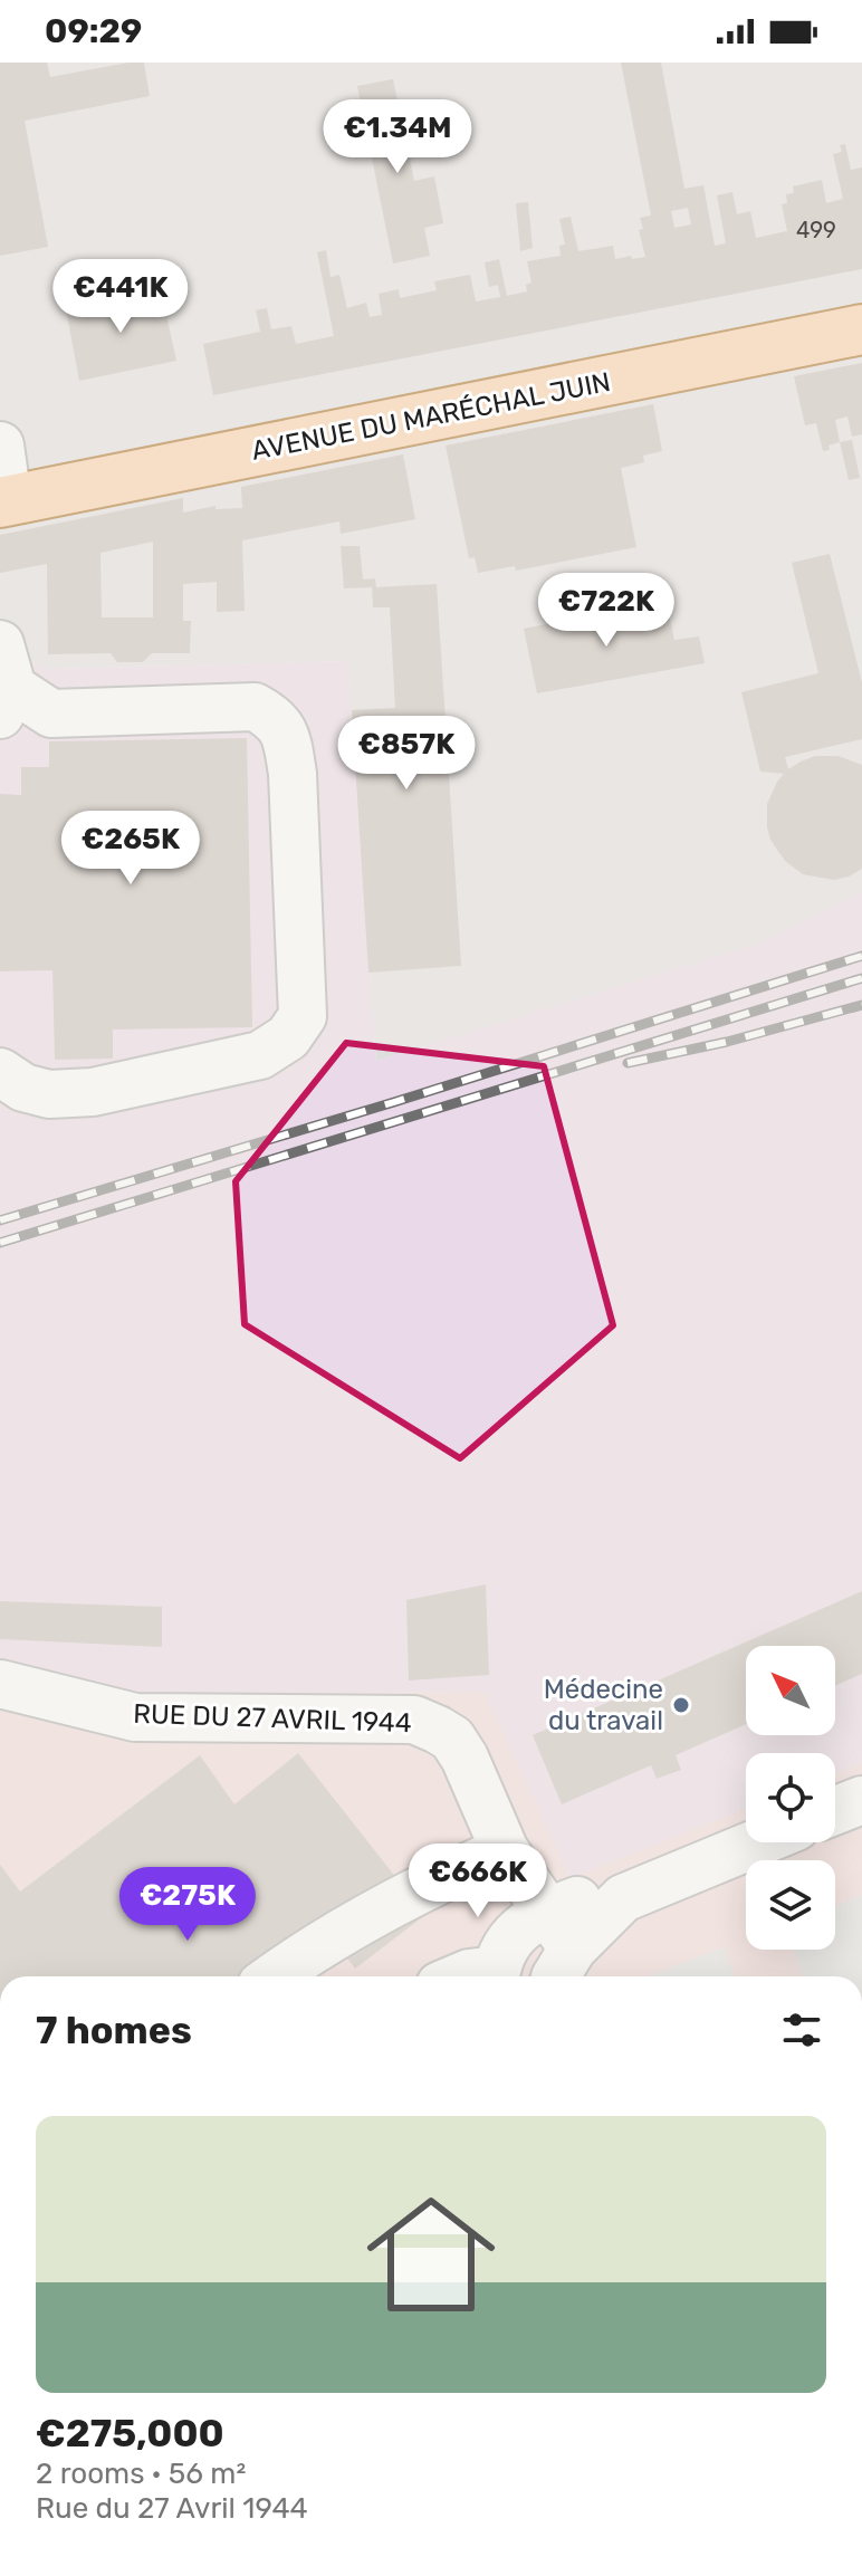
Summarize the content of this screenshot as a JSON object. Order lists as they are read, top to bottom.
{
  "streets": {
    "main road": ["AVENUE DU MARÉCHAL JUIN"],
    "street": ["RUE DU 27 AVRIL 1944"]
  },
  "places": ["Médecine du travail"],
  "house_numbers": ["499"],
  "north": "top left",
  "page": {
    "status": "09:29",
    "price": [
      "€1.34M",
      "€441K",
      "€722K",
      "€857K",
      "€265K",
      "€666K",
      "€275K"
    ],
    "heading": "7 homes",
    "list": [
      {
        "name": "€275,000",
        "note": "2 rooms · 56 m² · Rue du 27 Avril 1944"
      }
    ]
  }
}
